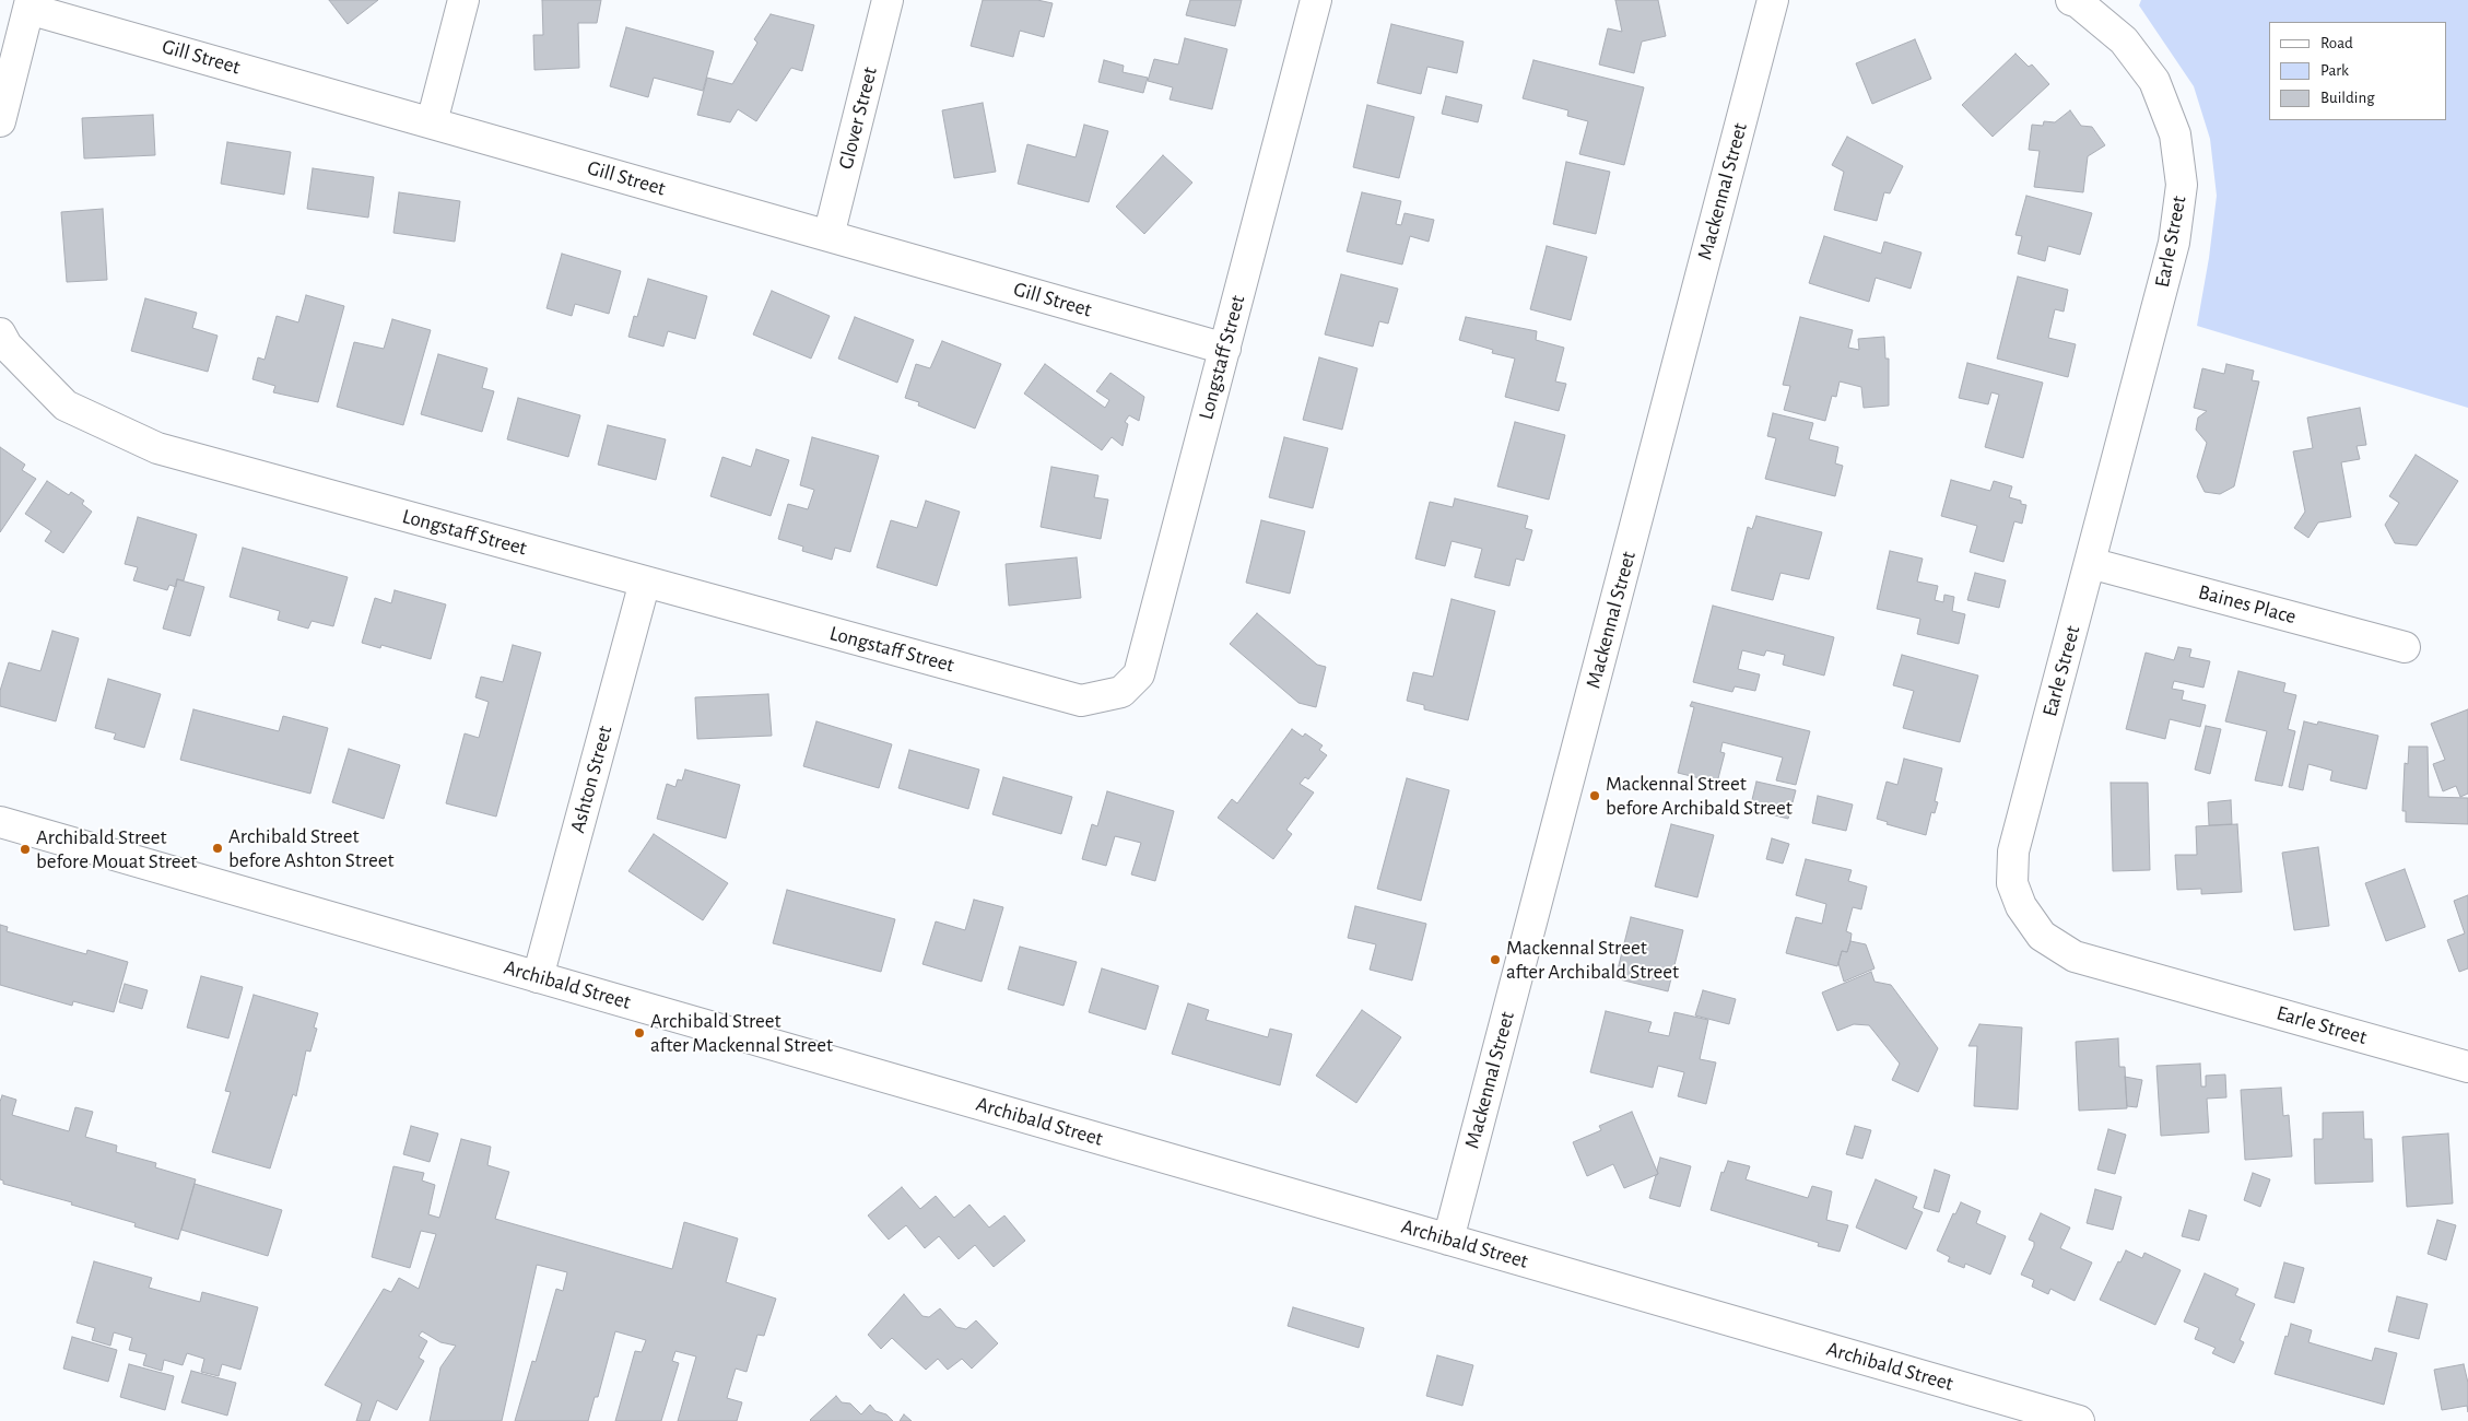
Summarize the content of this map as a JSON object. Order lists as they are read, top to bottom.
{
  "streets": {
    "street": [
      "Gill Street",
      "Glover Street",
      "Mackennal Street",
      "Earle Street",
      "Longstaff Street",
      "Baines Place",
      "Ashton Street",
      "Archibald Street"
    ]
  },
  "crossings": [
    ["Gill Street", "Glover Street"],
    ["Gill Street", "Longstaff Street"],
    ["Mackennal Street", "Archibald Street"],
    ["Earle Street", "Baines Place"],
    ["Longstaff Street", "Ashton Street"],
    ["Ashton Street", "Archibald Street"]
  ],
  "places": [
    "Mackennal Street before Archibald Street",
    "Archibald Street before Ashton Street",
    "Archibald Street before Mouat Street",
    "Mackennal Street after Archibald Street",
    "Archibald Street after Mackennal Street"
  ],
  "legend": ["Road", "Park", "Building"]
}
